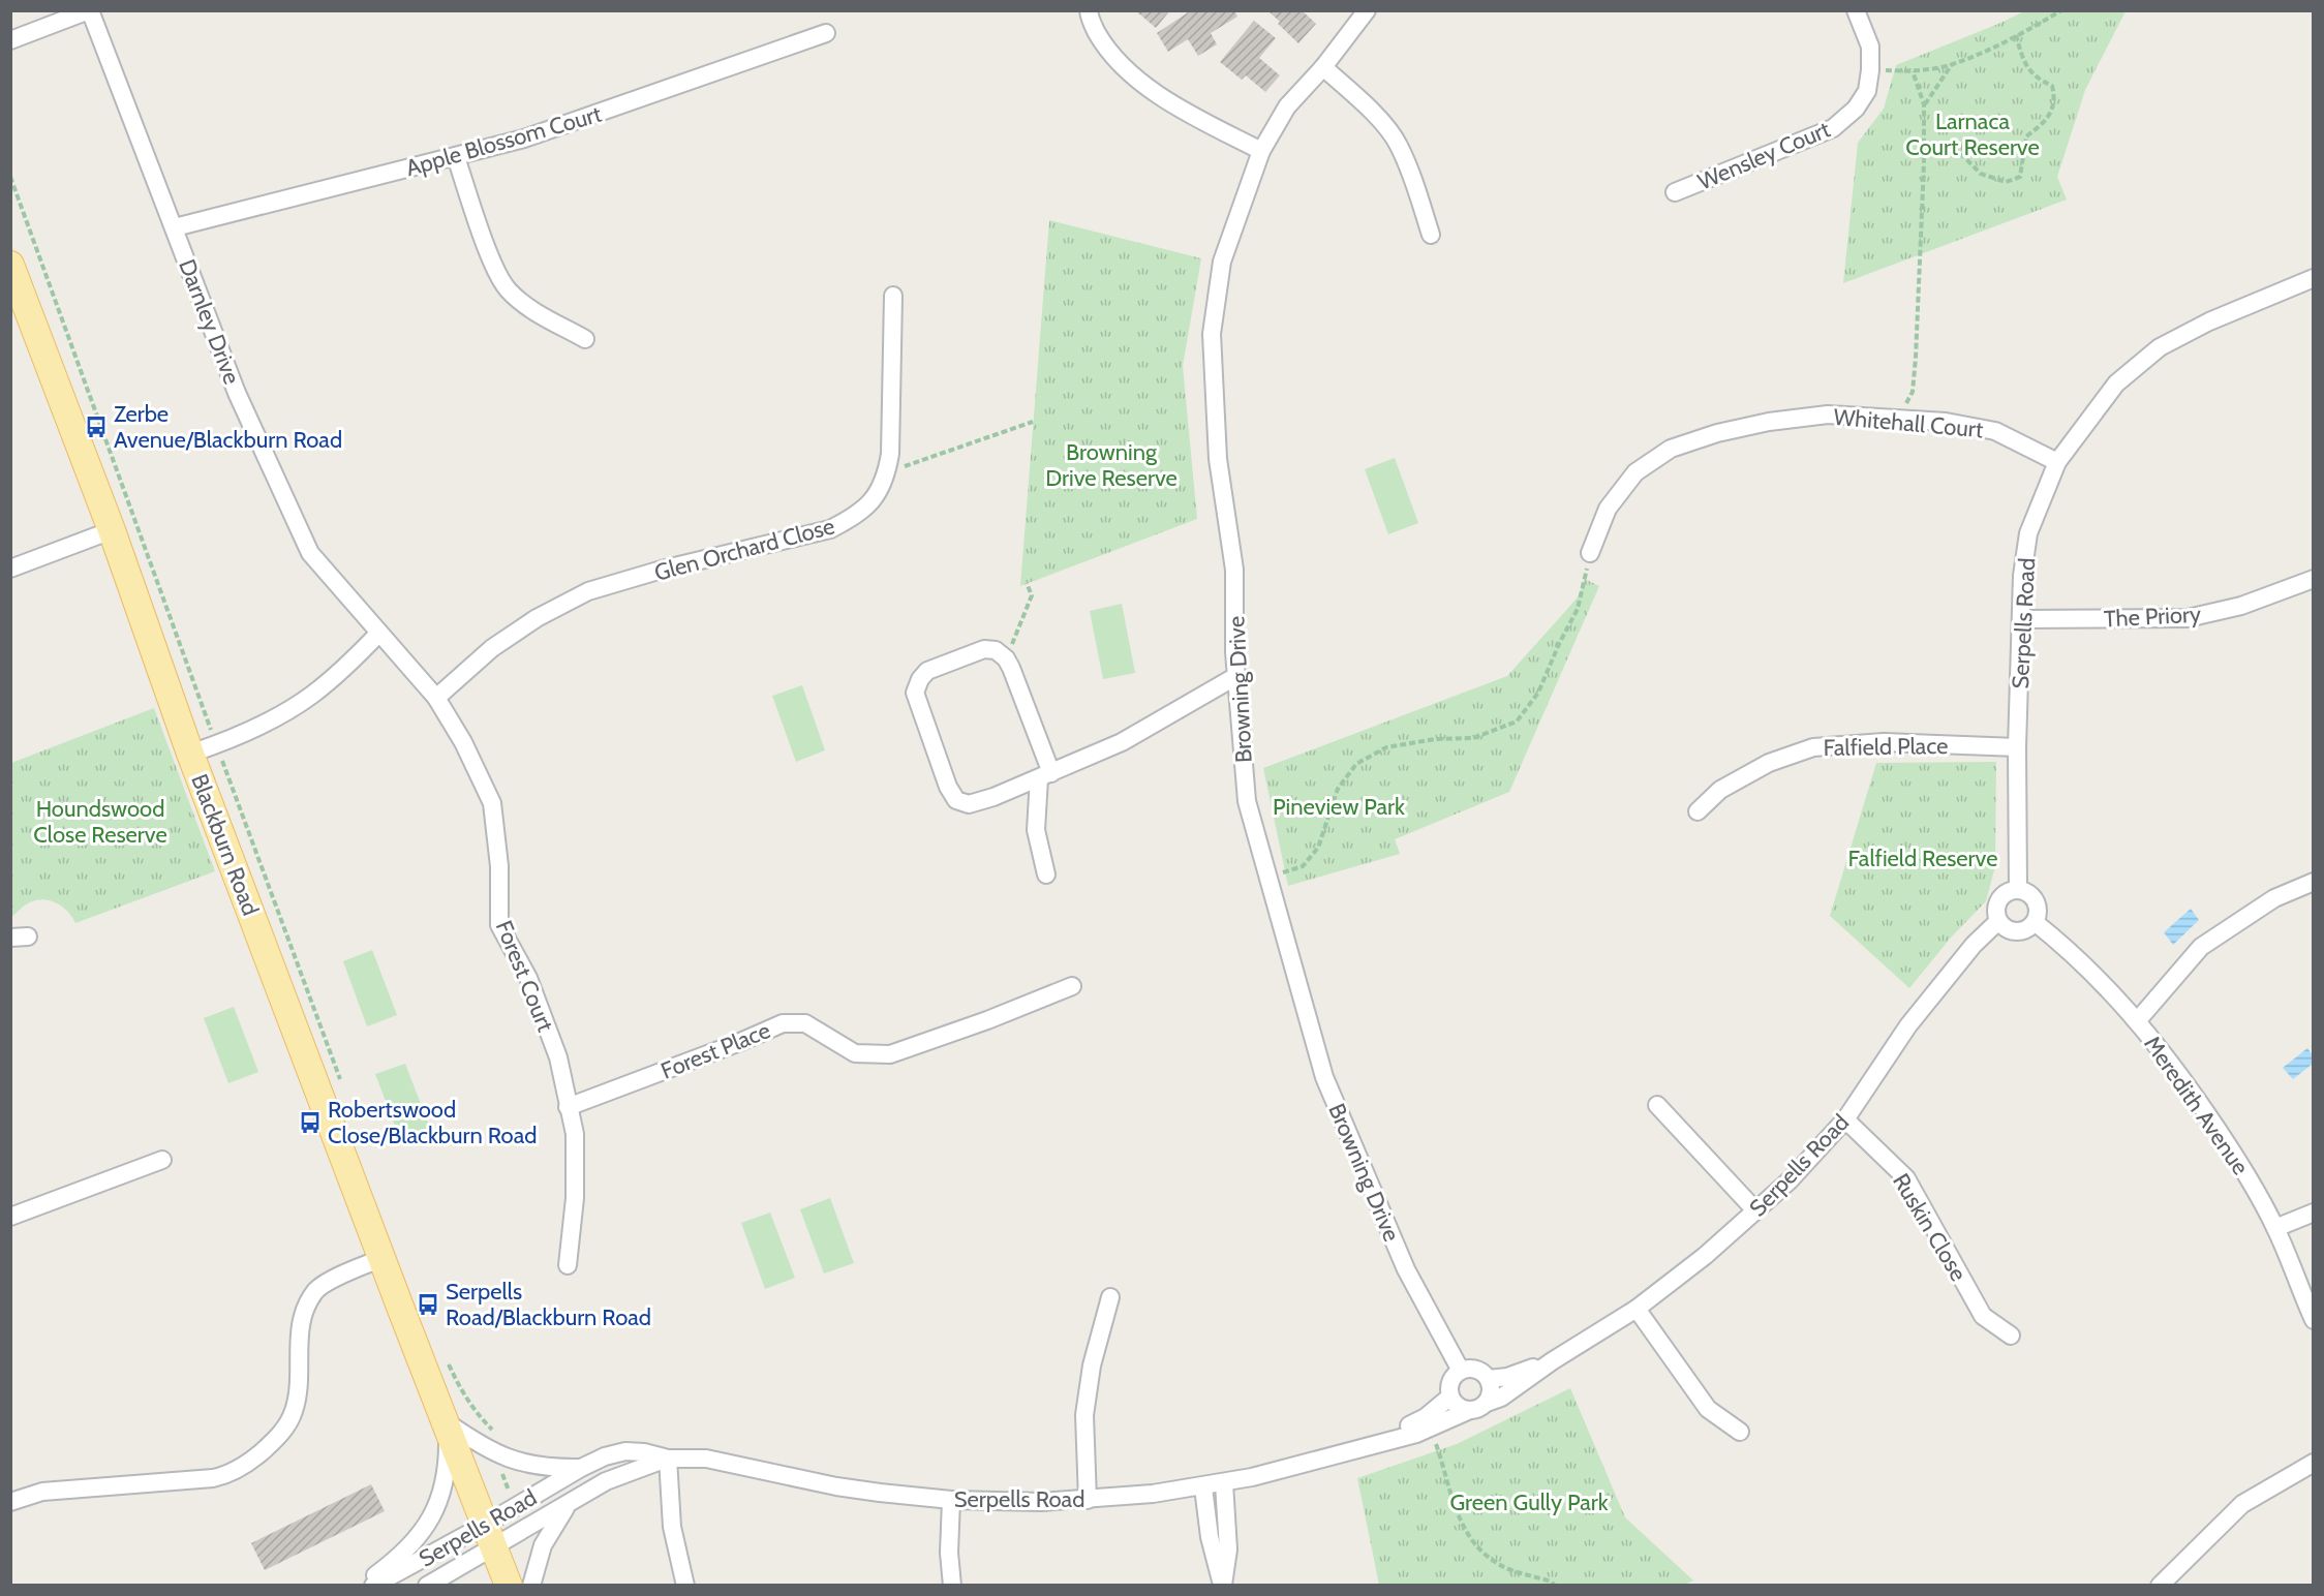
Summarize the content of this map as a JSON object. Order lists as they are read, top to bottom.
{
  "streets": {
    "main road": ["Blackburn Road"],
    "street": [
      "Apple Blossom Court",
      "Wensley Court",
      "Darnley Drive",
      "Whitehall Court",
      "Glen Orchard Close",
      "The Priory",
      "Serpells Road",
      "Browning Drive",
      "Falfield Place",
      "Forest Court",
      "Forest Place",
      "Meredith Avenue",
      "Ruskin Close"
    ]
  },
  "crossings": [
    ["Apple Blossom Court", "Darnley Drive"],
    ["Darnley Drive", "Glen Orchard Close"],
    ["Darnley Drive", "Forest Court"],
    ["Whitehall Court", "Serpells Road"],
    ["Glen Orchard Close", "Forest Court"],
    ["The Priory", "Serpells Road"],
    ["Serpells Road", "Browning Drive"],
    ["Serpells Road", "Falfield Place"],
    ["Serpells Road", "Blackburn Road"],
    ["Serpells Road", "Meredith Avenue"],
    ["Serpells Road", "Ruskin Close"],
    ["Forest Court", "Forest Place"]
  ],
  "parks": [
    "Larnaca Court Reserve",
    "Browning Drive Reserve",
    "Pineview Park",
    "Houndswood Close Reserve",
    "Falfield Reserve",
    "Green Gully Park"
  ],
  "places": {
    "bus stop": ["Zerbe Avenue/Blackburn Road", "Robertswood Close/Blackburn Road", "Serpells Road/Blackburn Road"]
  }
}
